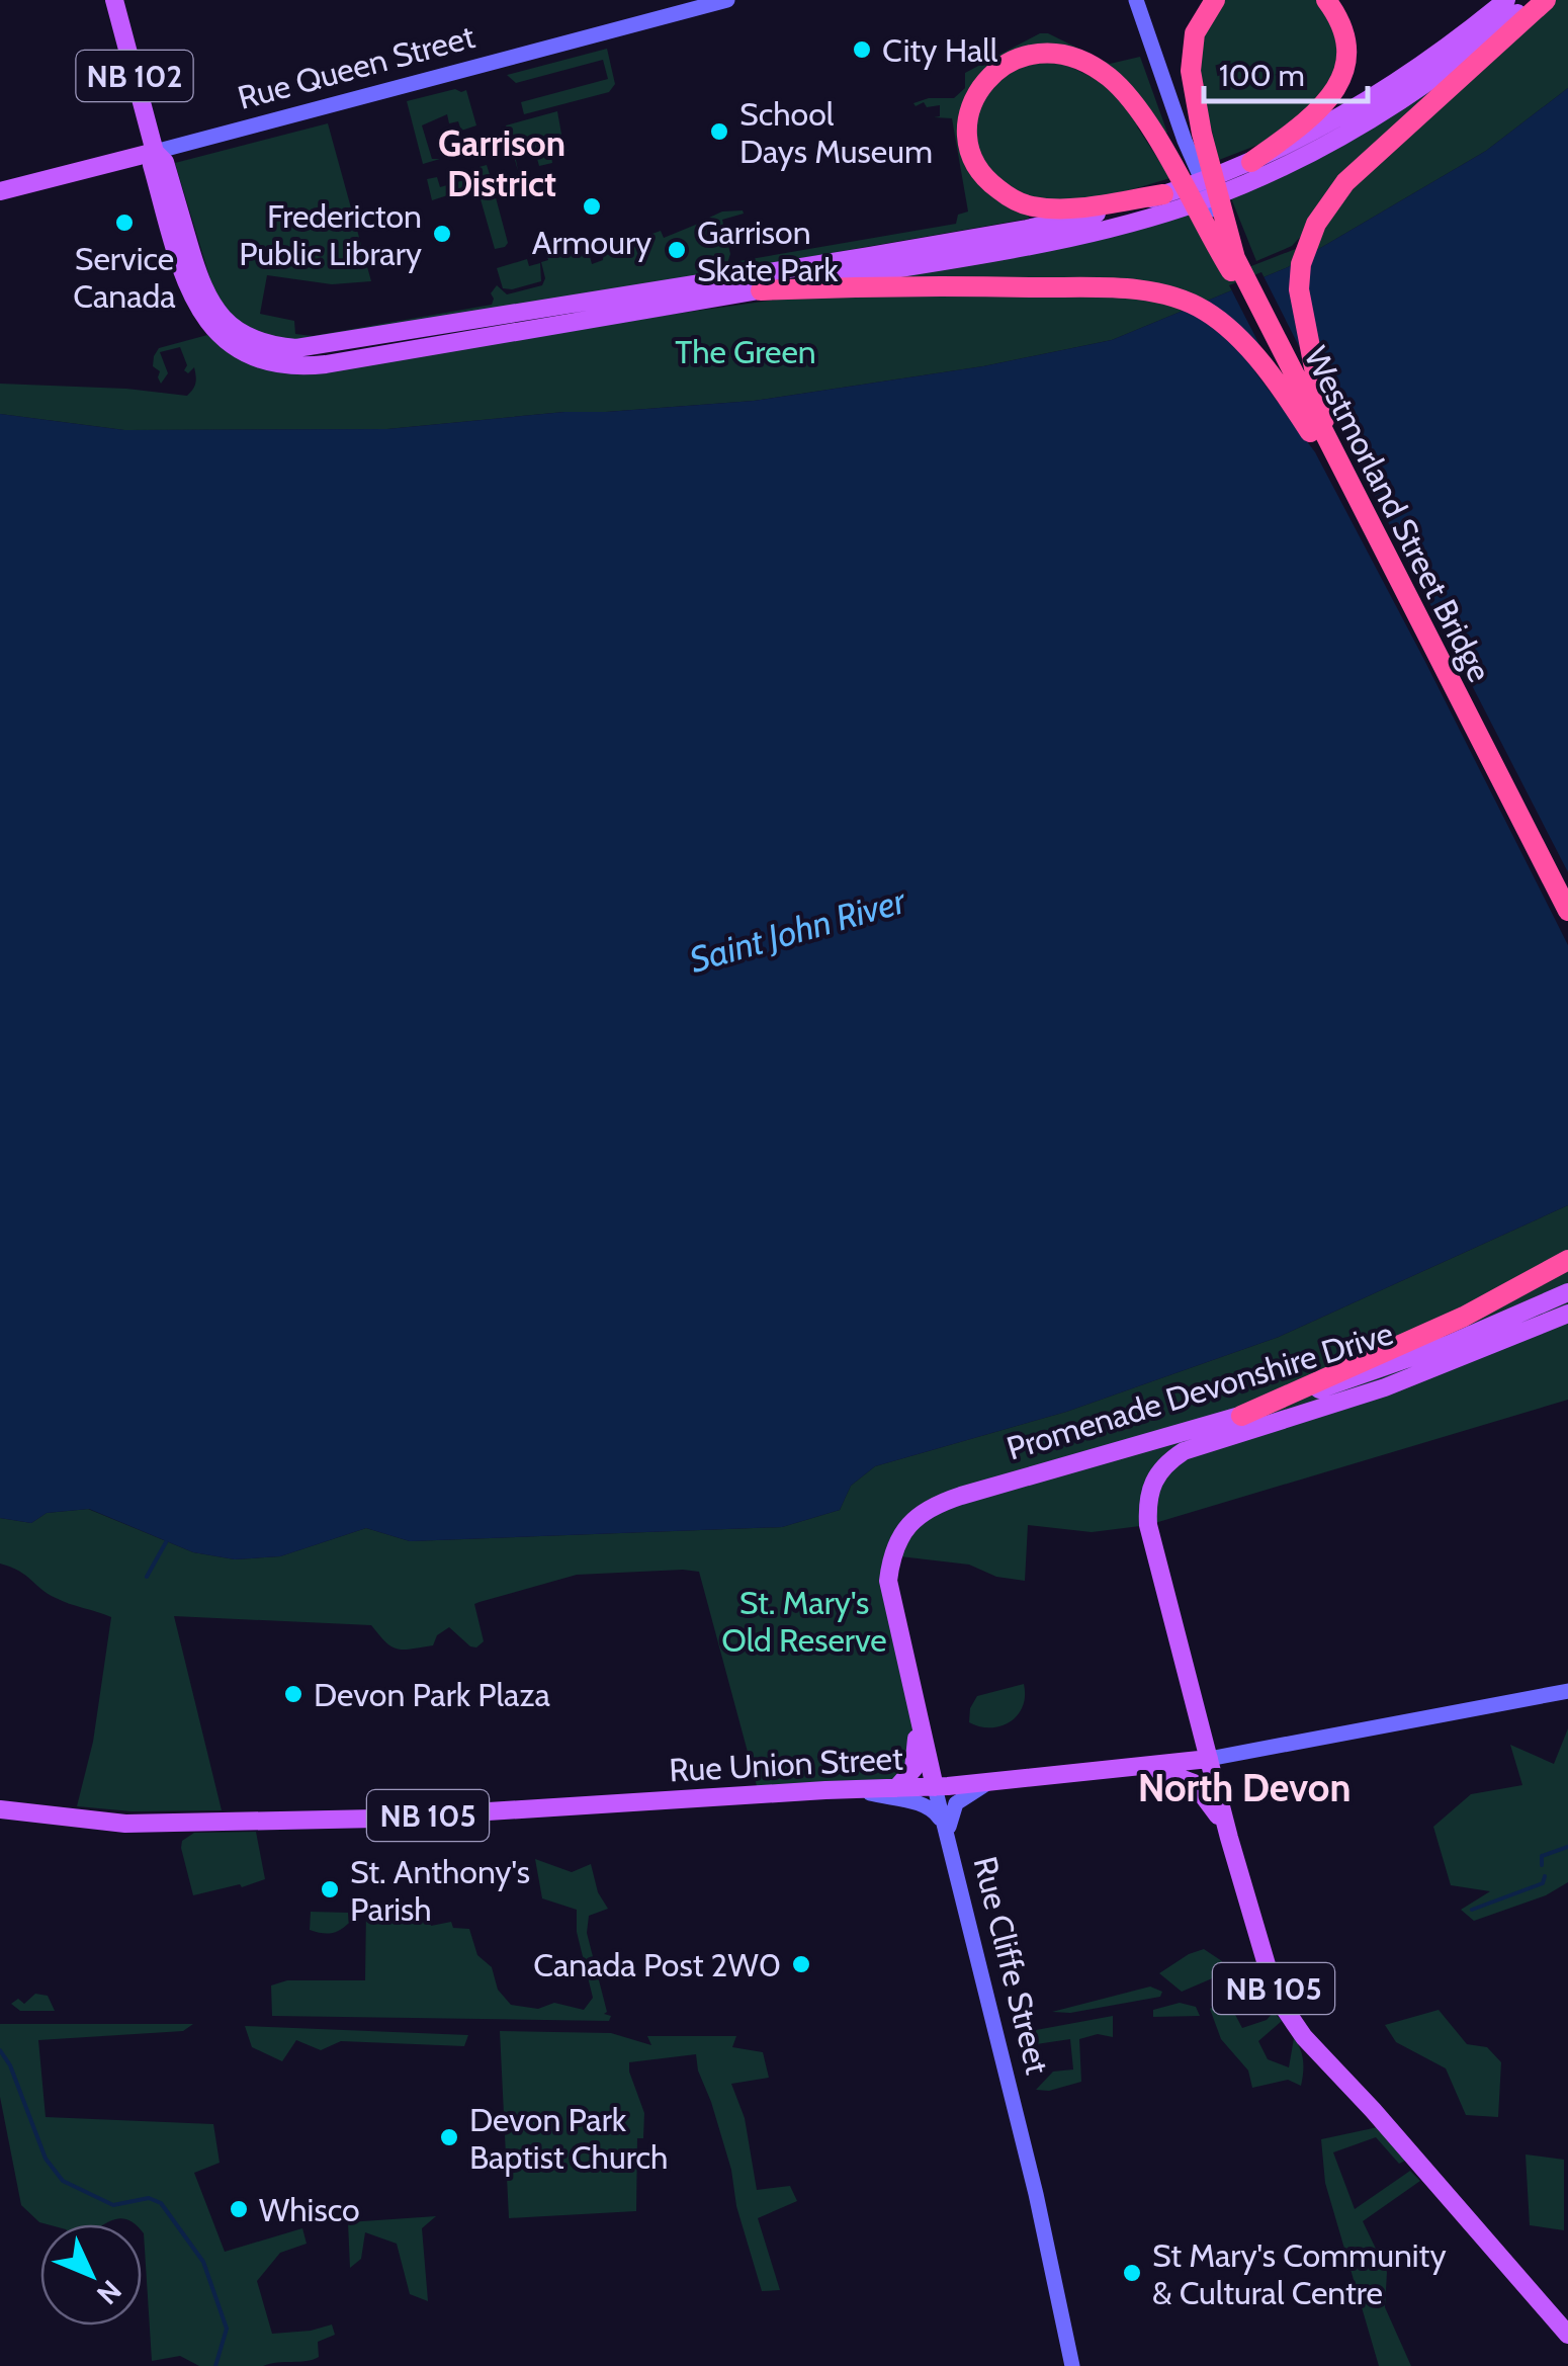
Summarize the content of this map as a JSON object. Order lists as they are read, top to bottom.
{
  "streets": {
    "highway": ["Westmorland Street Bridge"],
    "main road": [
      "Rue Queen Street",
      "NB 102",
      "Promenade Devonshire Drive",
      "Rue Union Street",
      "NB 105",
      "Rue Cliffe Street"
    ]
  },
  "crossings": [
    ["Rue Queen Street", "NB 102"],
    ["Promenade Devonshire Drive", "Rue Union Street"],
    ["Promenade Devonshire Drive", "NB 105"],
    ["Promenade Devonshire Drive", "Rue Cliffe Street"],
    ["Rue Union Street", "NB 105"],
    ["Rue Union Street", "Rue Cliffe Street"]
  ],
  "districts": ["Garrison District", "North Devon"],
  "water": ["Saint John River"],
  "parks": ["The Green", "St. Mary's Old Reserve"],
  "places": [
    "City Hall",
    "School Days Museum",
    "Armoury",
    "Service Canada",
    "Fredericton Public Library",
    "Garrison Skate Park",
    "Devon Park Plaza",
    "St. Anthony's Parish",
    "Canada Post 2W0",
    "Devon Park Baptist Church",
    "Whisco",
    "St Mary's Community & Cultural Centre"
  ],
  "scale_bar": "100 m",
  "north": "bottom right"
}
